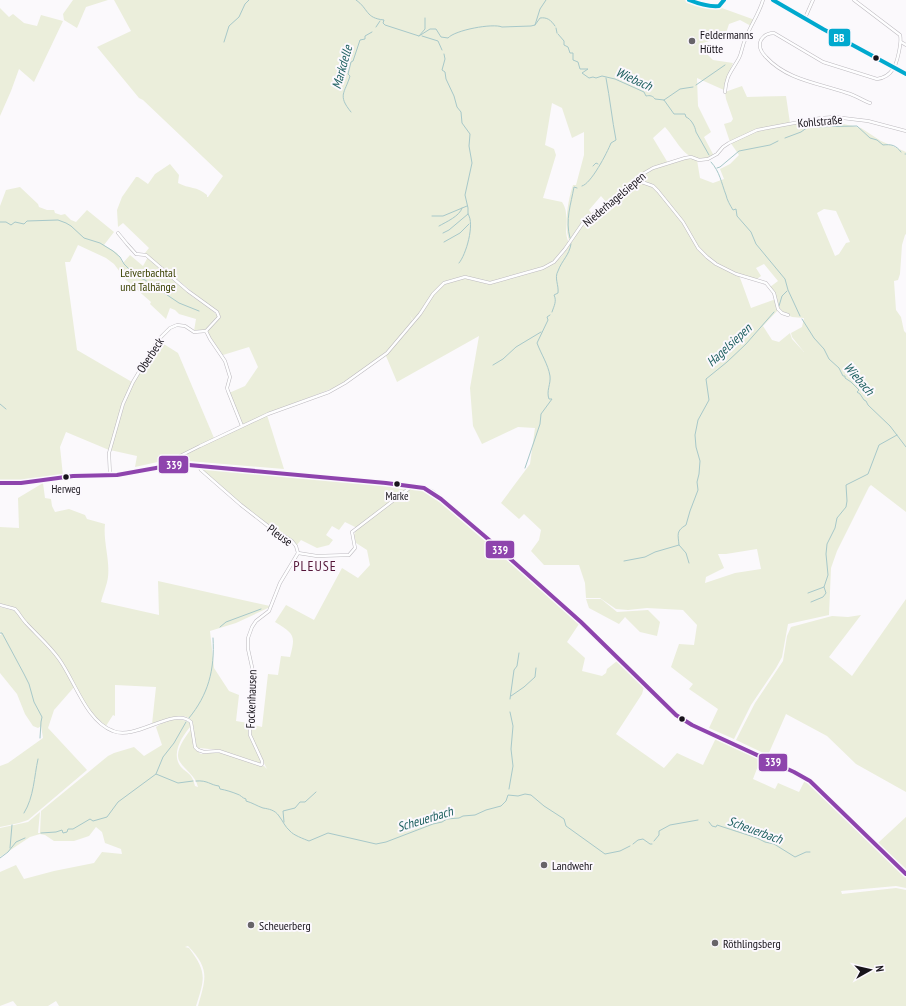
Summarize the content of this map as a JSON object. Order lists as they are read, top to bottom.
{
  "streets": {
    "street": [
      "Kohlstraße",
      "Niederhagelsiepen",
      "Oberbeck",
      "Pleuse",
      "Fockenhausen"
    ]
  },
  "crossings": [
    ["Kohlstraße", "Niederhagelsiepen"],
    ["Pleuse", "Fockenhausen"]
  ],
  "districts": ["PLEUSE"],
  "water": [
    "Markdelle",
    "Wiebach",
    "Hagelsiepen",
    "Scheuerbach"
  ],
  "parks": ["Leiverbachtal und Talhänge"],
  "places": [
    "Feldermanns Hütte",
    "Herweg",
    "Marke",
    "Landwehr",
    "Scheuerberg",
    "Röthlingsberg"
  ],
  "lines": ["transit line BB", "transit line 339"],
  "north": "right"
}
